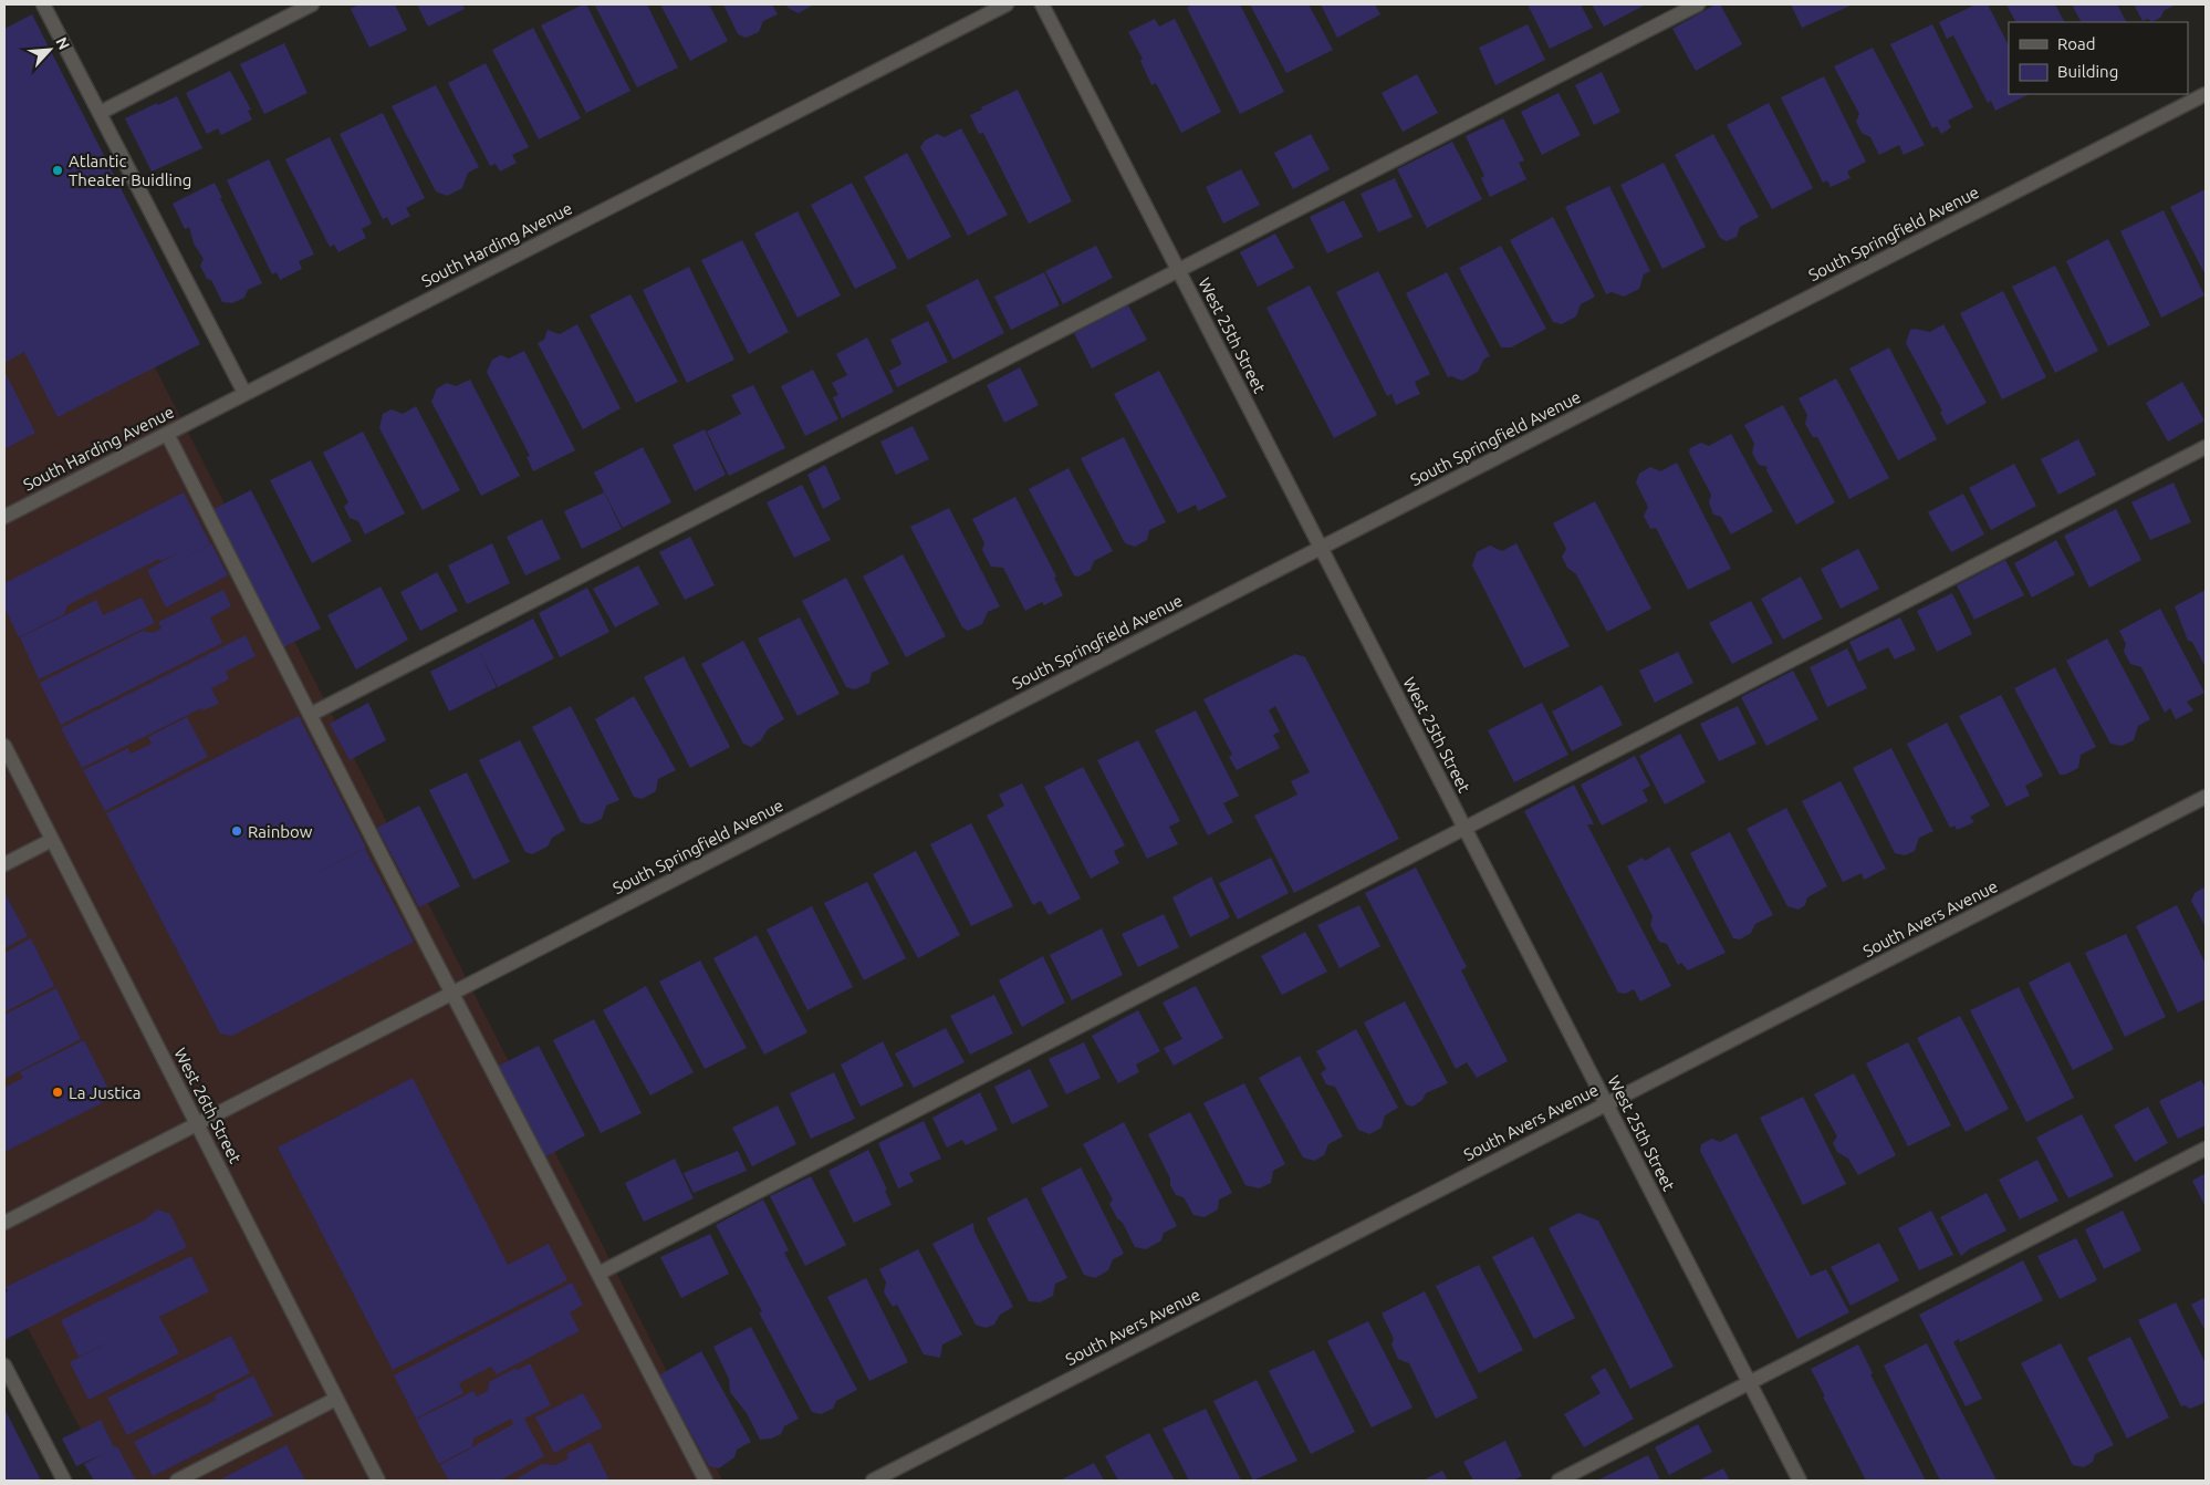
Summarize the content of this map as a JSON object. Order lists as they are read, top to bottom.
{
  "streets": {
    "street": [
      "South Springfield Avenue",
      "South Harding Avenue",
      "West 25th Street",
      "South Avers Avenue",
      "West 26th Street"
    ]
  },
  "crossings": [
    ["South Springfield Avenue", "West 25th Street"],
    ["South Springfield Avenue", "West 26th Street"],
    ["West 25th Street", "South Avers Avenue"]
  ],
  "places": ["Atlantic Theater Buidling", "Rainbow", "La Justica"],
  "legend": ["Road", "Building"],
  "north": "top right"
}
